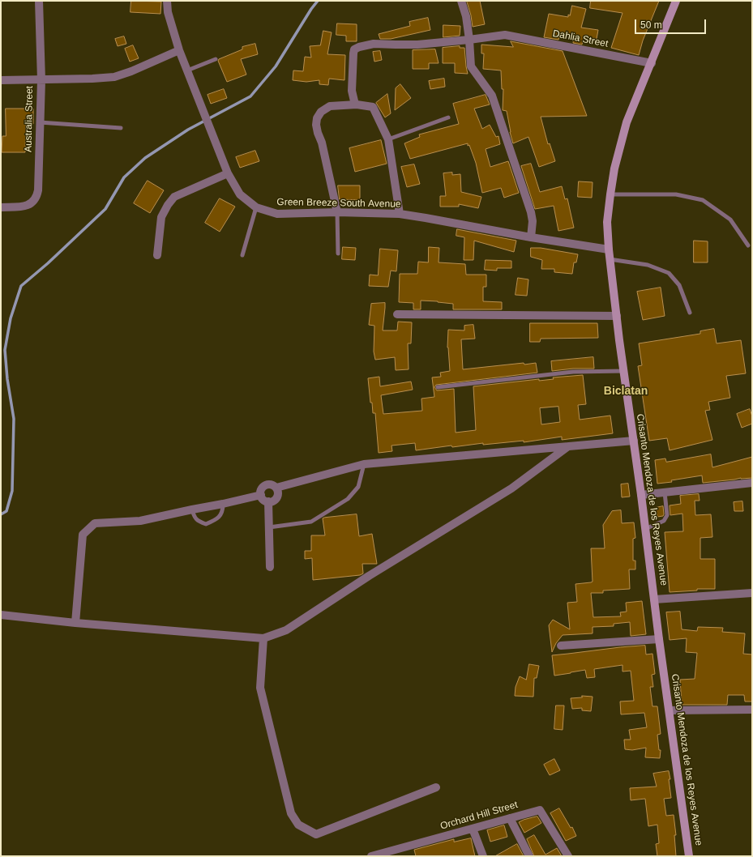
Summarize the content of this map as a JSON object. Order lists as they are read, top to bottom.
{
  "streets": {
    "main road": ["Crisanto Mendoza de los Reyes Avenue"],
    "street": [
      "Dahlia Street",
      "Australia Street",
      "Green Breeze South Avenue",
      "Orchard Hill Street"
    ]
  },
  "crossings": [
    ["Dahlia Street", "Crisanto Mendoza de los Reyes Avenue"],
    ["Green Breeze South Avenue", "Crisanto Mendoza de los Reyes Avenue"]
  ],
  "districts": ["Biclatan"],
  "scale_bar": "50 m"
}
